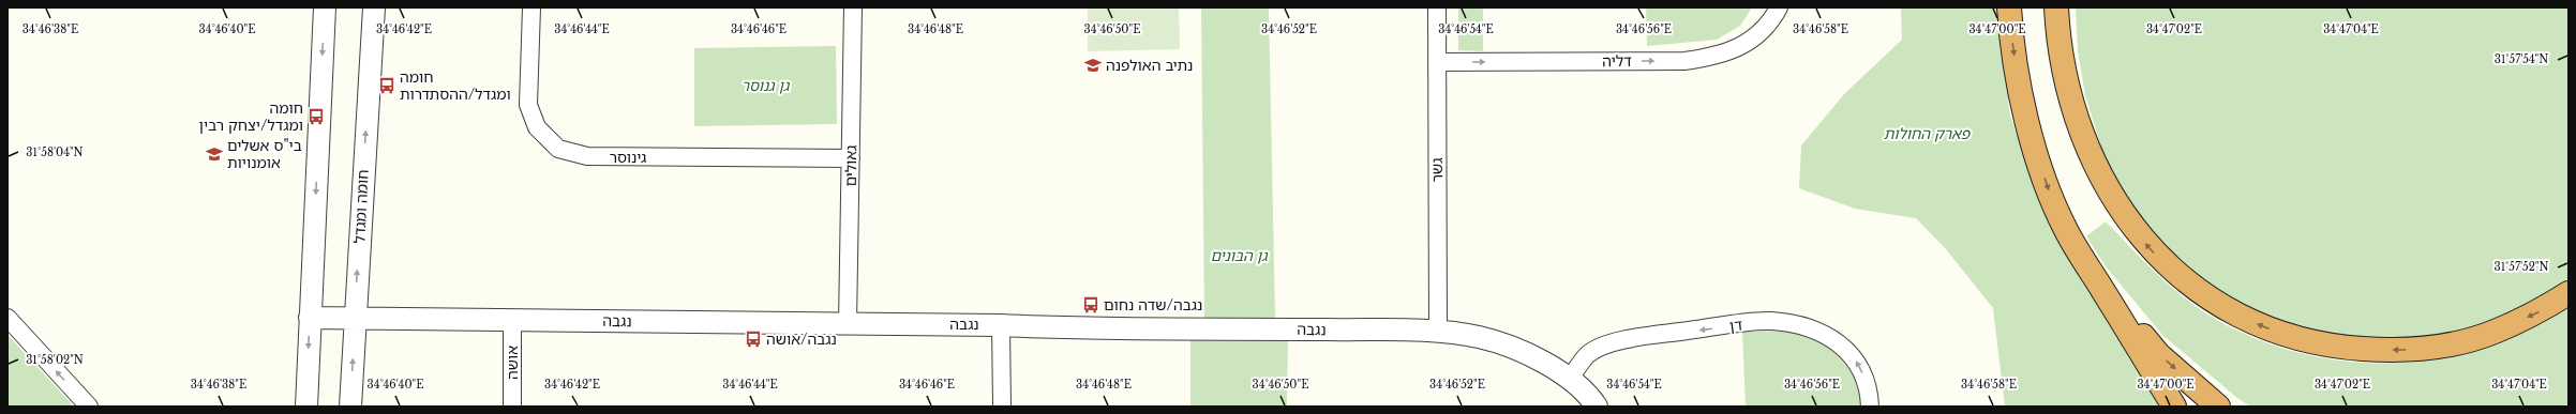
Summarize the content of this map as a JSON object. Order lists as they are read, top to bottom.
{
  "streets": {
    "street": [
      "דליה",
      "גינוסר",
      "גאולים",
      "גשר",
      "חומה ומגדל",
      "נגבה",
      "דן",
      "אושה"
    ]
  },
  "crossings": [
    ["דליה", "גשר"],
    ["גינוסר", "גאולים"],
    ["גאולים", "נגבה"],
    ["גשר", "נגבה"],
    ["חומה ומגדל", "נגבה"],
    ["נגבה", "דן"],
    ["נגבה", "אושה"]
  ],
  "one_way": ["דליה", "דן"],
  "parks": ["גן גנוסר", "פארק החולות", "גן הבונים"],
  "places": {
    "school or university": ["נתיב האולפנה", "בי\"ס אשלים אומנויות"],
    "bus stop": [
      "חומה ומגדל/ההסתדרות",
      "חומה ומגדל/יצחק רבין",
      "נגבה/שדה נחום",
      "נגבה/אושה"
    ]
  },
  "coordinates": [
    "34°46'48\"E",
    "34°47'04\"E",
    "34°46'38\"E",
    "34°46'40\"E",
    "34°46'42\"E",
    "34°46'44\"E",
    "34°46'46\"E",
    "34°46'50\"E",
    "34°46'52\"E",
    "34°46'54\"E",
    "34°46'56\"E",
    "34°46'58\"E",
    "34°47'00\"E",
    "34°47'02\"E",
    "31°57'54\"N",
    "31°58'04\"N",
    "31°57'52\"N",
    "31°58'02\"N"
  ]
}
